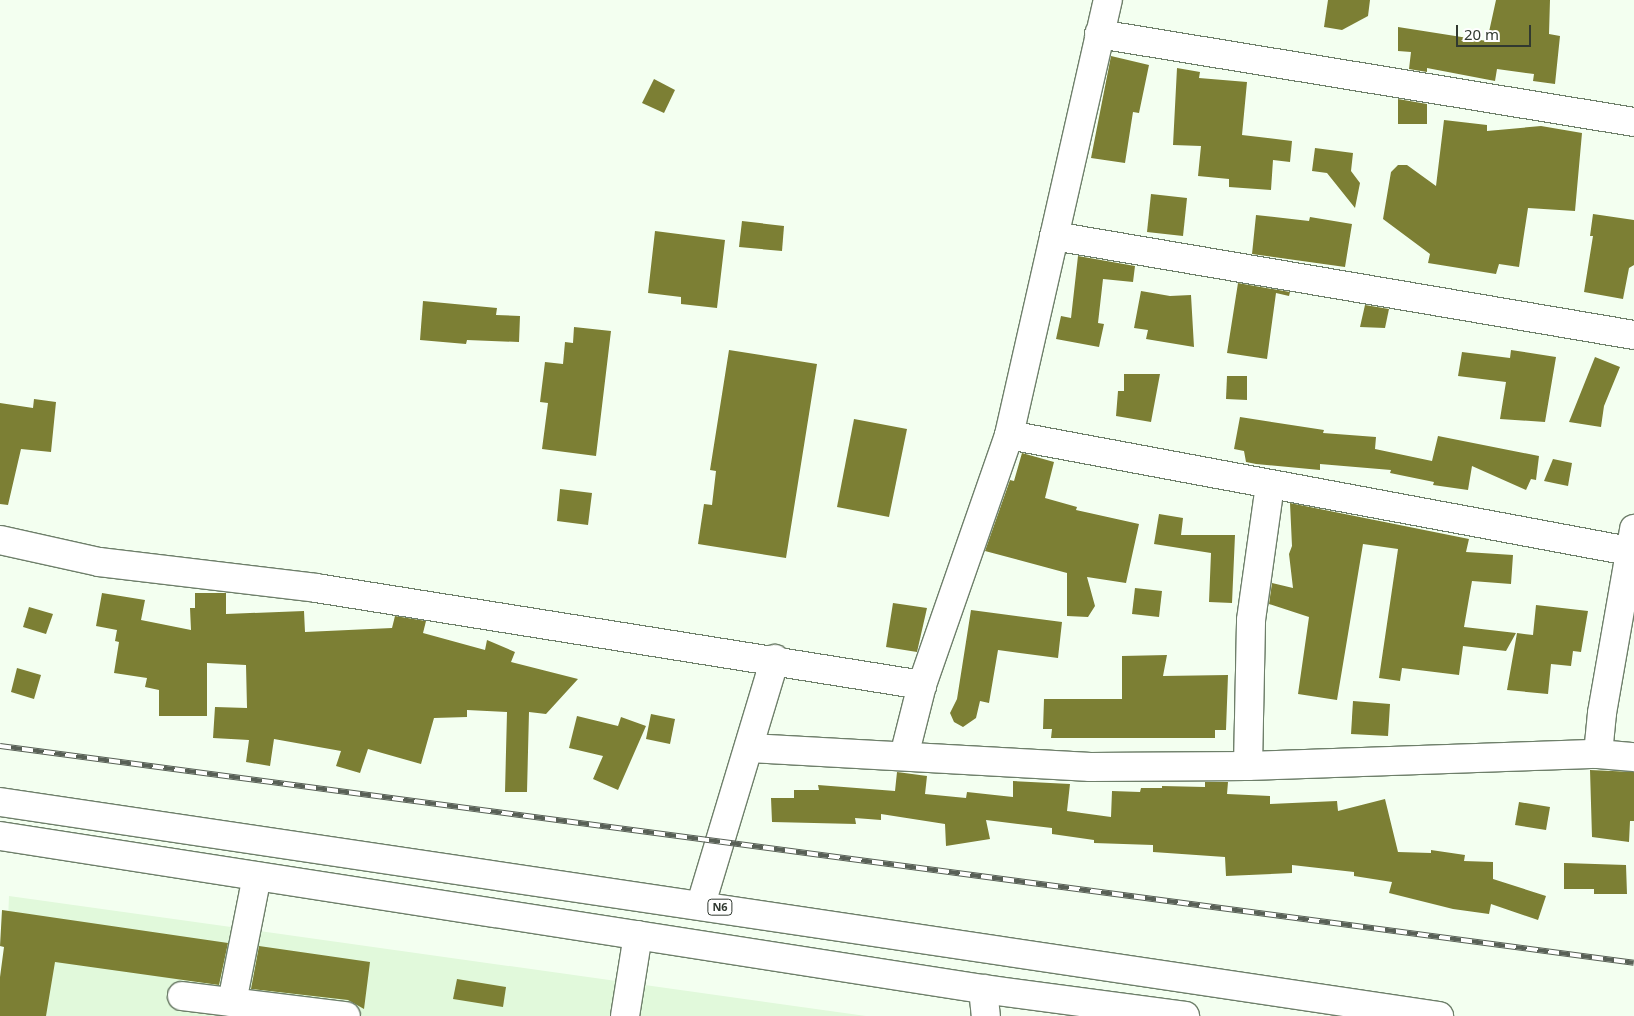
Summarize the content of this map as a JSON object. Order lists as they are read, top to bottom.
{
  "streets": {
    "main road": ["N6"]
  },
  "scale_bar": "20 m"
}
